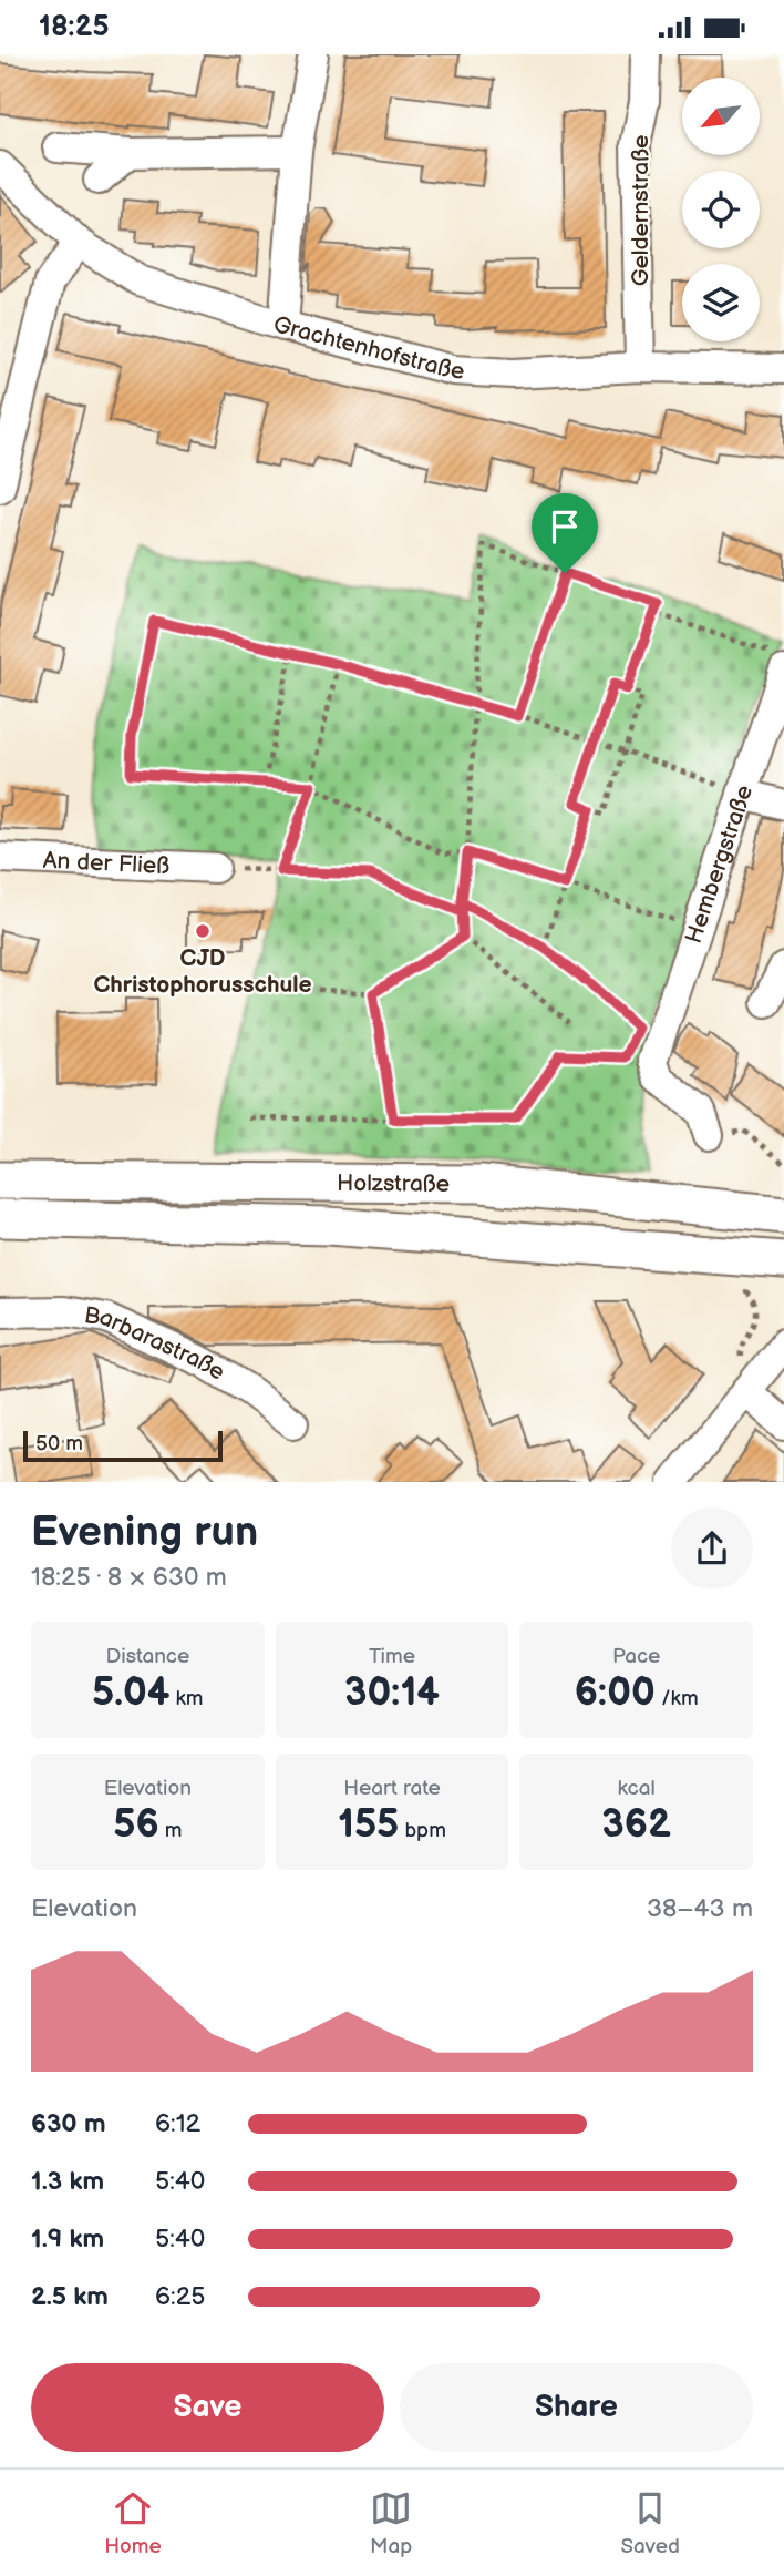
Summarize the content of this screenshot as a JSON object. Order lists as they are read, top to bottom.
{
  "streets": {
    "main road": ["Holzstraße"],
    "street": [
      "Geldernstraße",
      "Grachtenhofstraße",
      "An der Fließ",
      "Hembergstraße",
      "Barbarastraße"
    ]
  },
  "crossings": [
    ["Geldernstraße", "Grachtenhofstraße"]
  ],
  "places": ["CJD Christophorusschule"],
  "scale_bar": "50 m",
  "north": "bottom left",
  "page": {
    "status": "18:25",
    "scale": "50 m",
    "heading": ["Evening run", "18:25 · 8 × 630 m"],
    "stats": [
      ["Distance", "5.04 km"],
      ["Time", "30:14"],
      ["Pace", "6:00 /km"],
      ["Elevation", "56 m"],
      ["Heart rate", "155 bpm"],
      ["kcal", "362"]
    ],
    "chart": ["Elevation", "38–43 m"],
    "list": [
      {
        "name": "630 m",
        "note": "6:12"
      },
      {
        "name": "1.3 km",
        "note": "5:40"
      },
      {
        "name": "1.9 km",
        "note": "5:40"
      },
      {
        "name": "2.5 km",
        "note": "6:25"
      }
    ],
    "buttons": ["Save", "Share"],
    "tabs": ["Home", "Map", "Saved"]
  }
}
